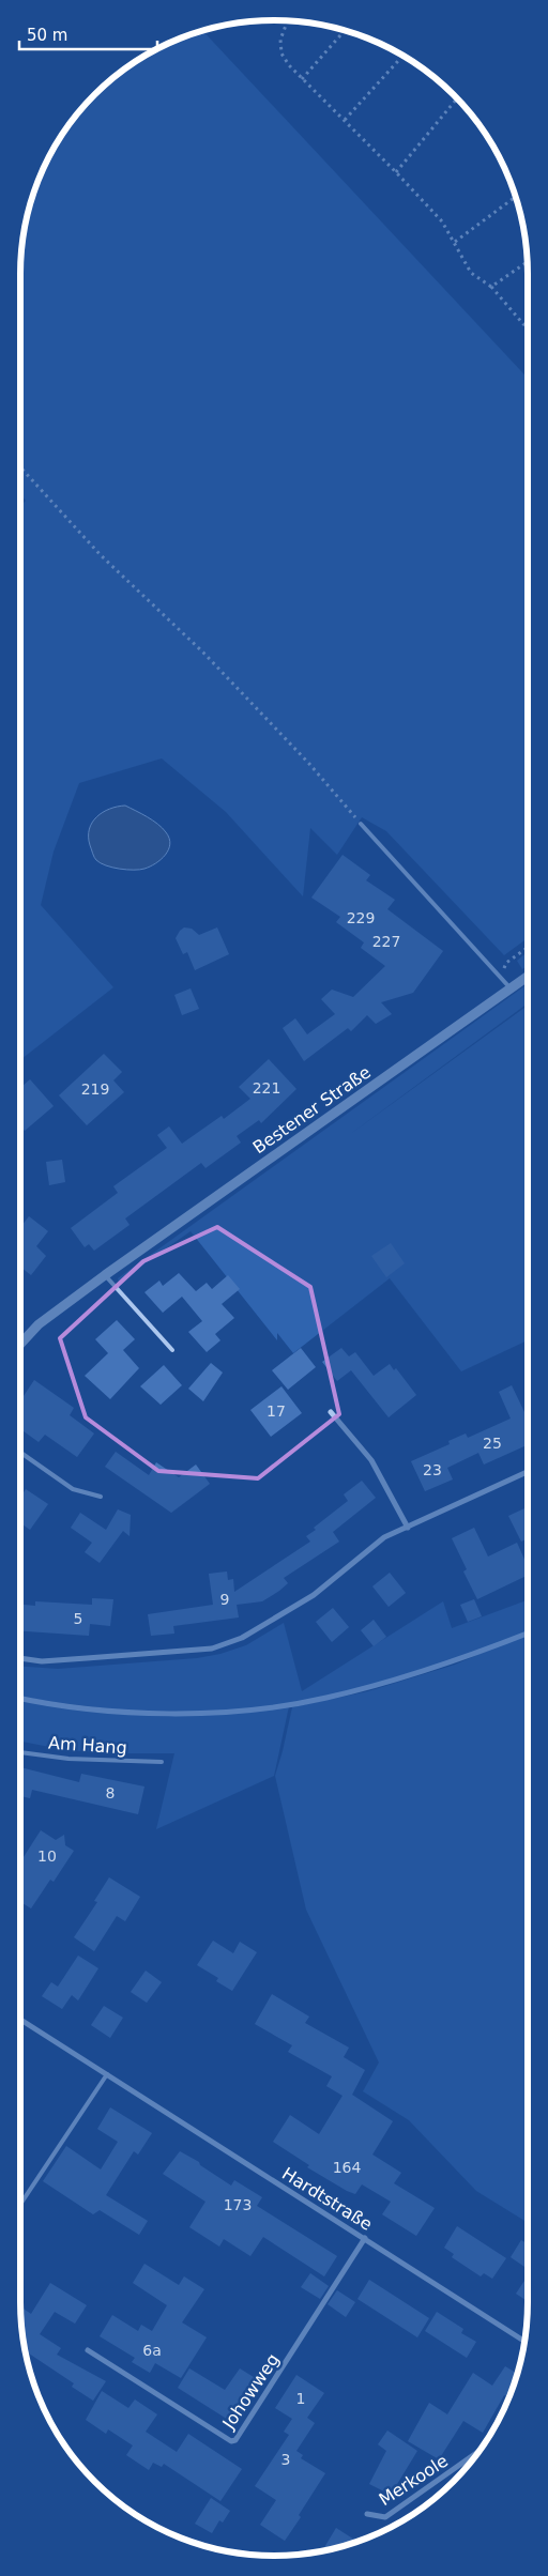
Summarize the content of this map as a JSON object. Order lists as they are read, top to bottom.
{
  "streets": {
    "street": [
      "Bestener Straße",
      "Hardtstraße",
      "Johowweg",
      "Merkoole"
    ],
    "lane": ["Am Hang"]
  },
  "crossings": [
    ["Hardtstraße", "Johowweg"]
  ],
  "house_numbers": [
    "229",
    "227",
    "221",
    "219",
    "17",
    "25",
    "23",
    "9",
    "5",
    "8",
    "10",
    "164",
    "173",
    "6a",
    "1",
    "3"
  ],
  "scale_bar": "50 m"
}
